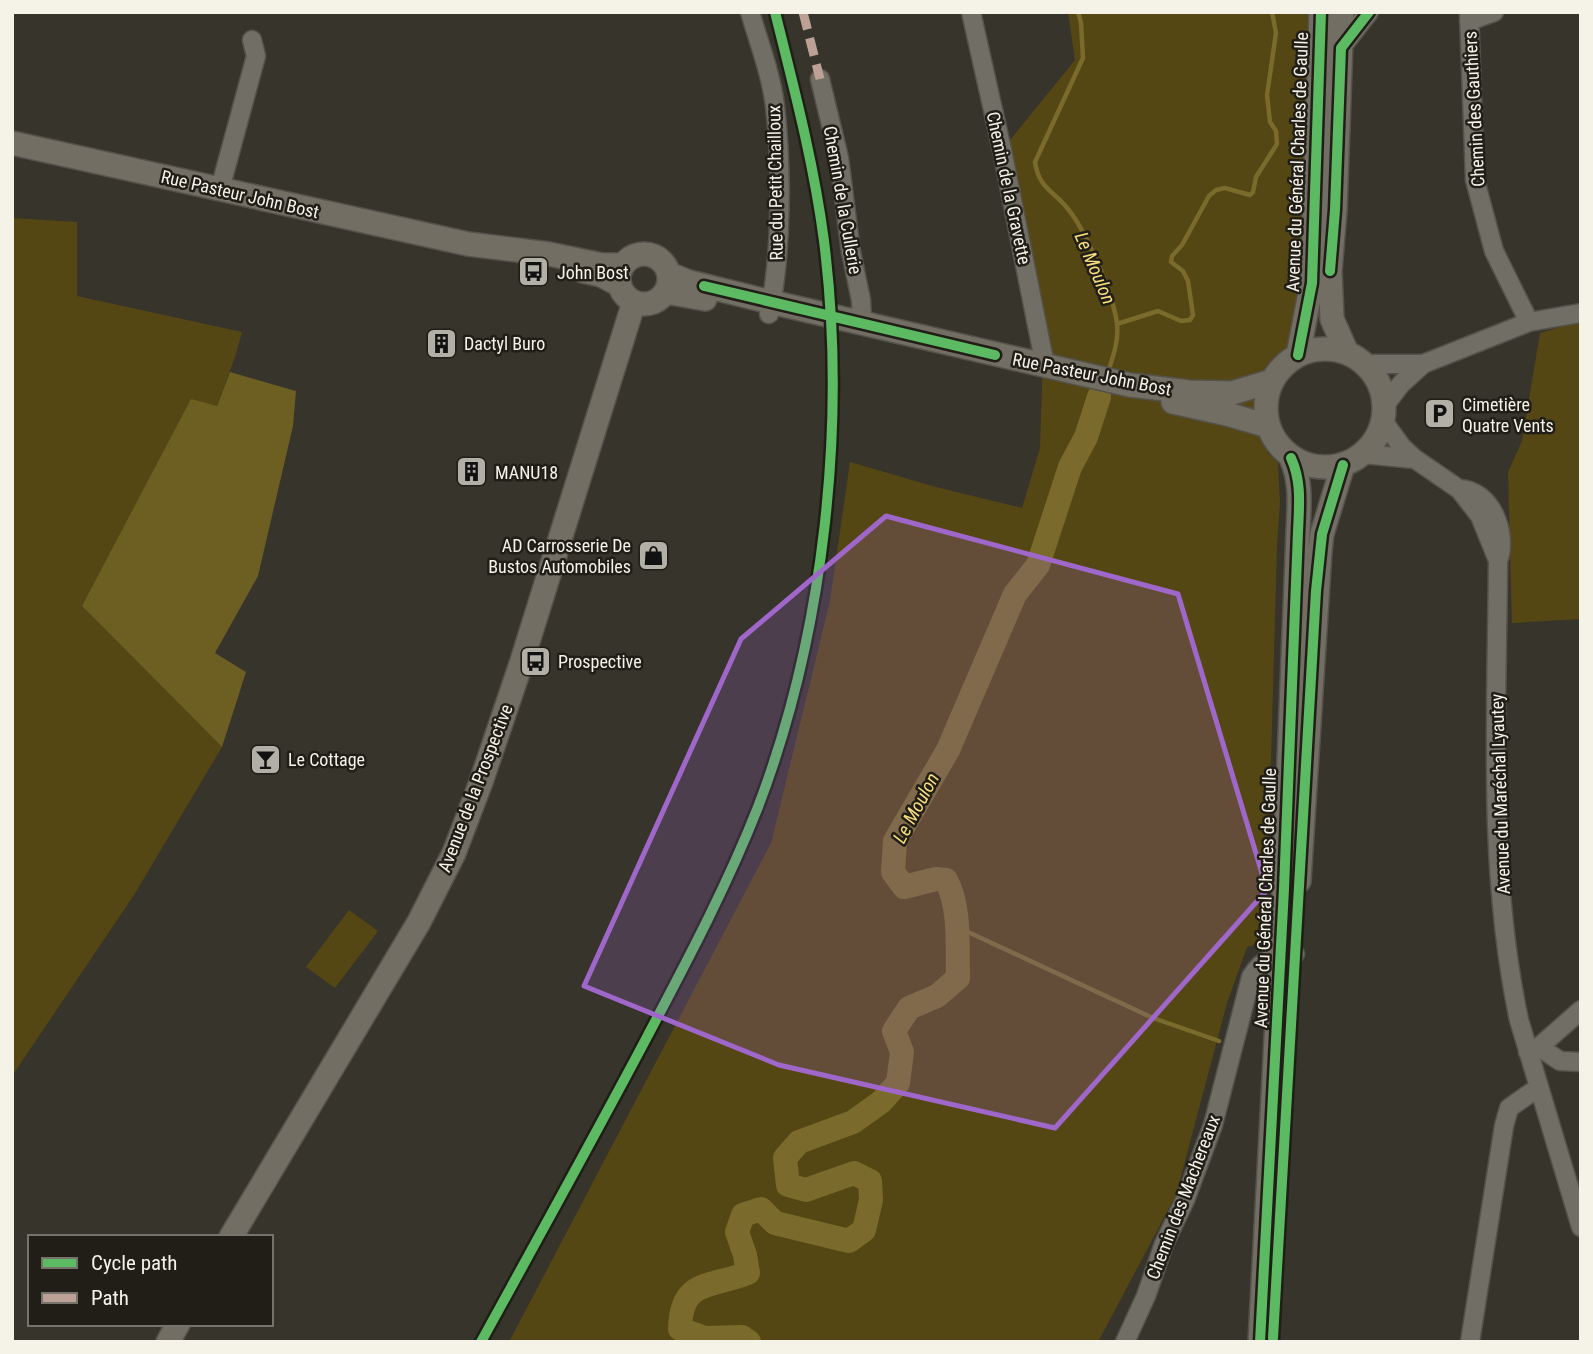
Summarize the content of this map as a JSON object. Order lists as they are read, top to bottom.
{
  "streets": {
    "main road": ["Avenue du Général Charles de Gaulle", "Rue Pasteur John Bost", "Avenue de la Prospective"],
    "street": [
      "Chemin des Gauthiers",
      "Rue du Petit Chailloux",
      "Chemin de la Gravette",
      "Chemin de la Cullerie",
      "Avenue du Maréchal Lyautey",
      "Chemin des Machereaux"
    ]
  },
  "crossings": [
    ["Avenue du Général Charles de Gaulle", "Rue Pasteur John Bost"],
    ["Avenue du Général Charles de Gaulle", "Avenue du Maréchal Lyautey"],
    ["Avenue du Général Charles de Gaulle", "Chemin des Machereaux"],
    ["Rue du Petit Chailloux", "Rue Pasteur John Bost"],
    ["Chemin de la Gravette", "Rue Pasteur John Bost"],
    ["Rue Pasteur John Bost", "Chemin de la Cullerie"],
    ["Rue Pasteur John Bost", "Avenue de la Prospective"],
    ["Rue Pasteur John Bost", "Avenue du Maréchal Lyautey"]
  ],
  "water": ["Le Moulon"],
  "places": {
    "bus stop": ["John Bost", "Prospective"],
    "building": ["Dactyl Buro", "MANU18"],
    "parking": ["Cimetière Quatre Vents"],
    "shop": ["AD Carrosserie De Bustos Automobiles"],
    "bar": ["Le Cottage"]
  },
  "legend": ["Cycle path", "Path"]
}
